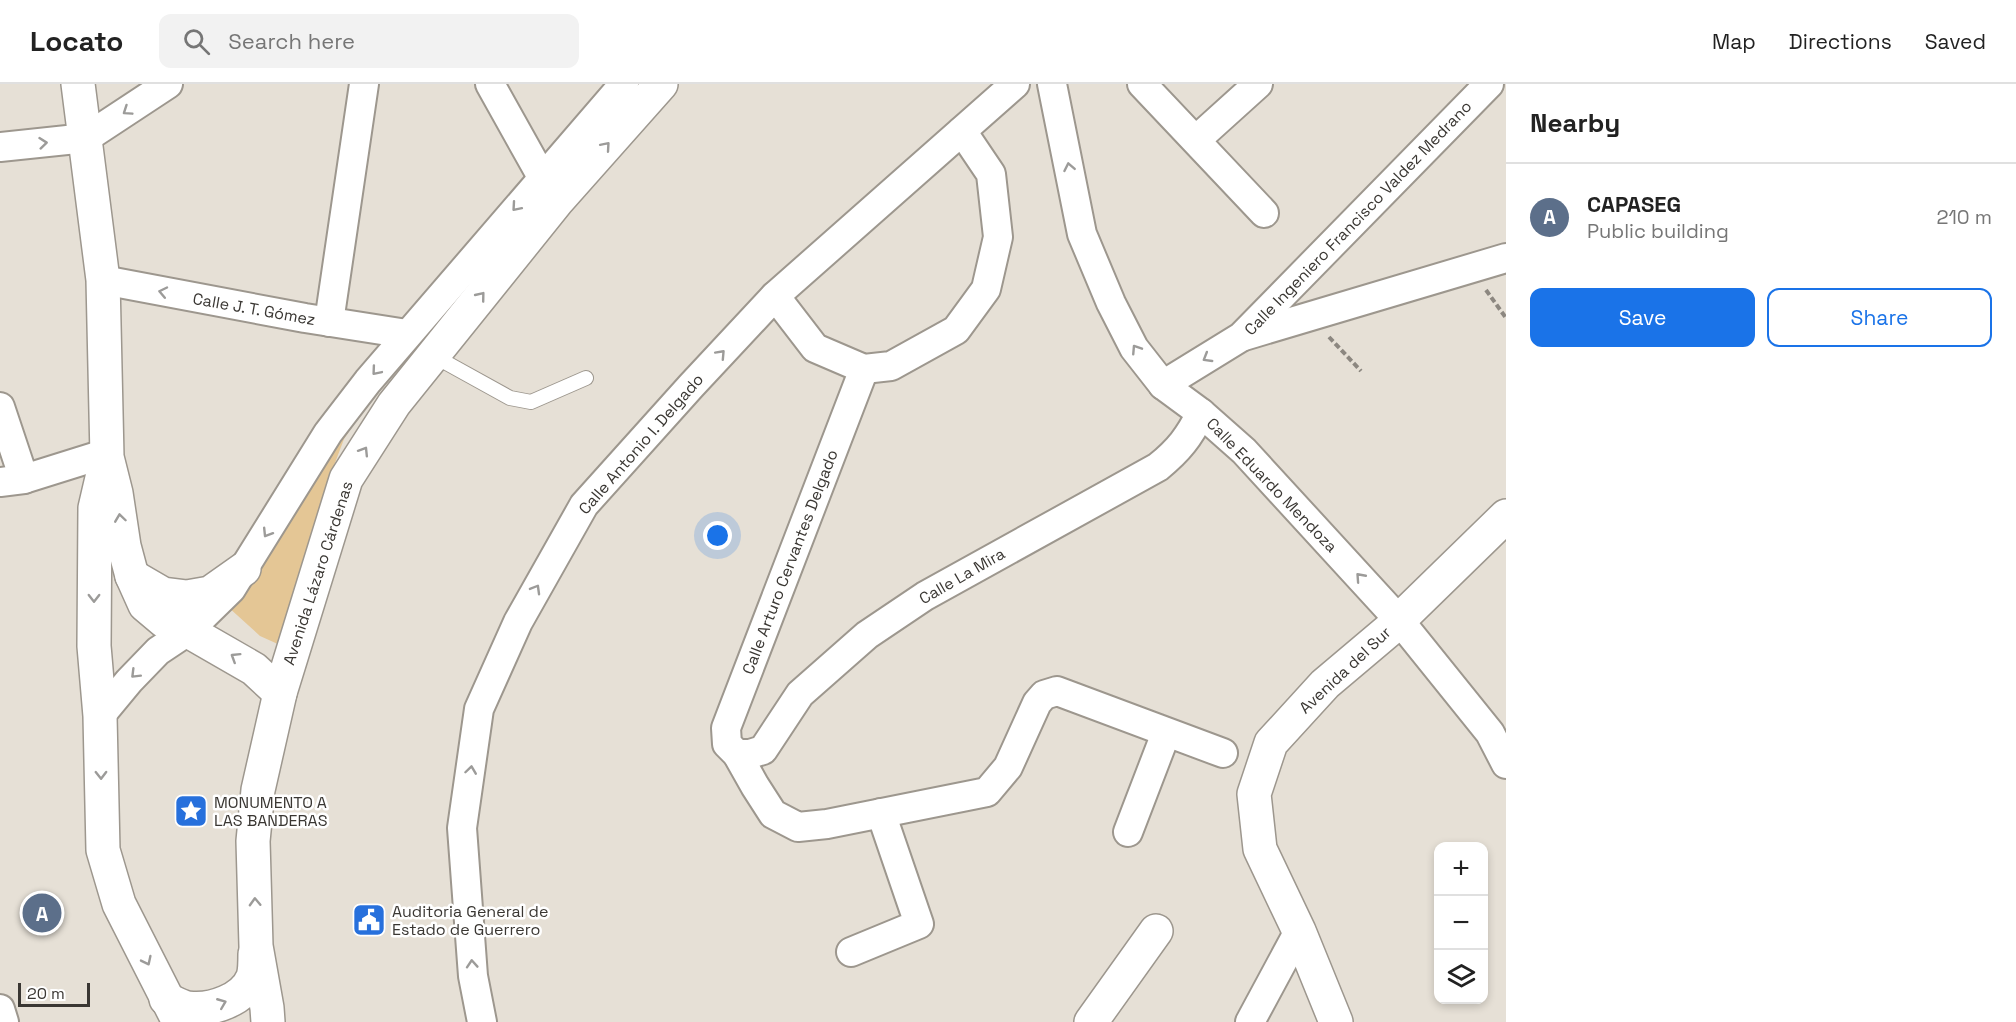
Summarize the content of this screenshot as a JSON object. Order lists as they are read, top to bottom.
{
  "streets": {
    "main road": ["Avenida Lázaro Cárdenas", "Avenida del Sur"],
    "street": [
      "Calle Ingeniero Francisco Valdez Medrano",
      "Calle J. T. Gómez",
      "Calle Antonio I. Delgado",
      "Calle Eduardo Mendoza",
      "Calle Arturo Cervantes Delgado",
      "Calle La Mira"
    ]
  },
  "crossings": [
    ["Calle Ingeniero Francisco Valdez Medrano", "Calle Eduardo Mendoza"],
    ["Calle Eduardo Mendoza", "Calle La Mira"],
    ["Calle Eduardo Mendoza", "Avenida del Sur"],
    ["Calle Arturo Cervantes Delgado", "Calle La Mira"]
  ],
  "one_way": ["Calle J. T. Gómez", "Calle Eduardo Mendoza", "Avenida Lázaro Cárdenas"],
  "places": {
    "place": ["MONUMENTO A LAS BANDERAS"],
    "public building": ["Auditoria General de Estado de Guerrero"]
  },
  "scale_bar": "20 m",
  "page": {
    "header": "Locato",
    "search": "Search here",
    "nav": ["Map", "Directions", "Saved"],
    "heading": "Nearby",
    "list": [
      {
        "mark": "A",
        "name": "CAPASEG",
        "note": "Public building",
        "value": "210 m"
      }
    ],
    "buttons": ["Save", "Share"],
    "map_buttons": ["+", "−"],
    "pins": "A",
    "scale": "20 m"
  }
}
